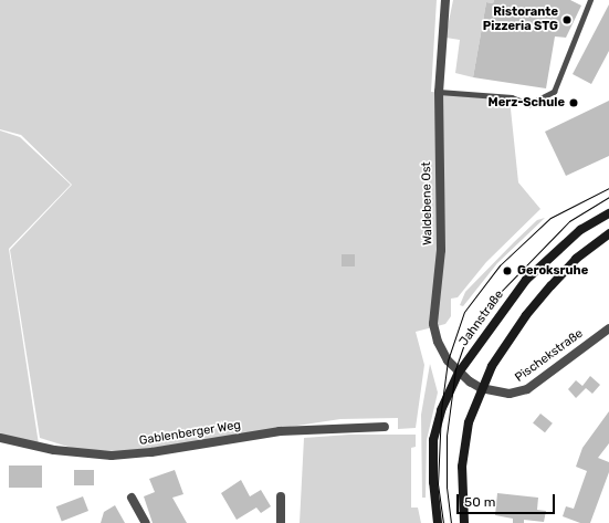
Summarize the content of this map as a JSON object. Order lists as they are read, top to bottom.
{
  "streets": {
    "main road": ["Jahnstraße"],
    "street": ["Waldebene Ost", "Pischekstraße", "Gablenberger Weg"]
  },
  "crossings": [
    ["Waldebene Ost", "Jahnstraße"],
    ["Waldebene Ost", "Pischekstraße"]
  ],
  "places": ["Ristorante Pizzeria STG", "Merz-Schule", "Geroksruhe"],
  "scale_bar": "50 m"
}
